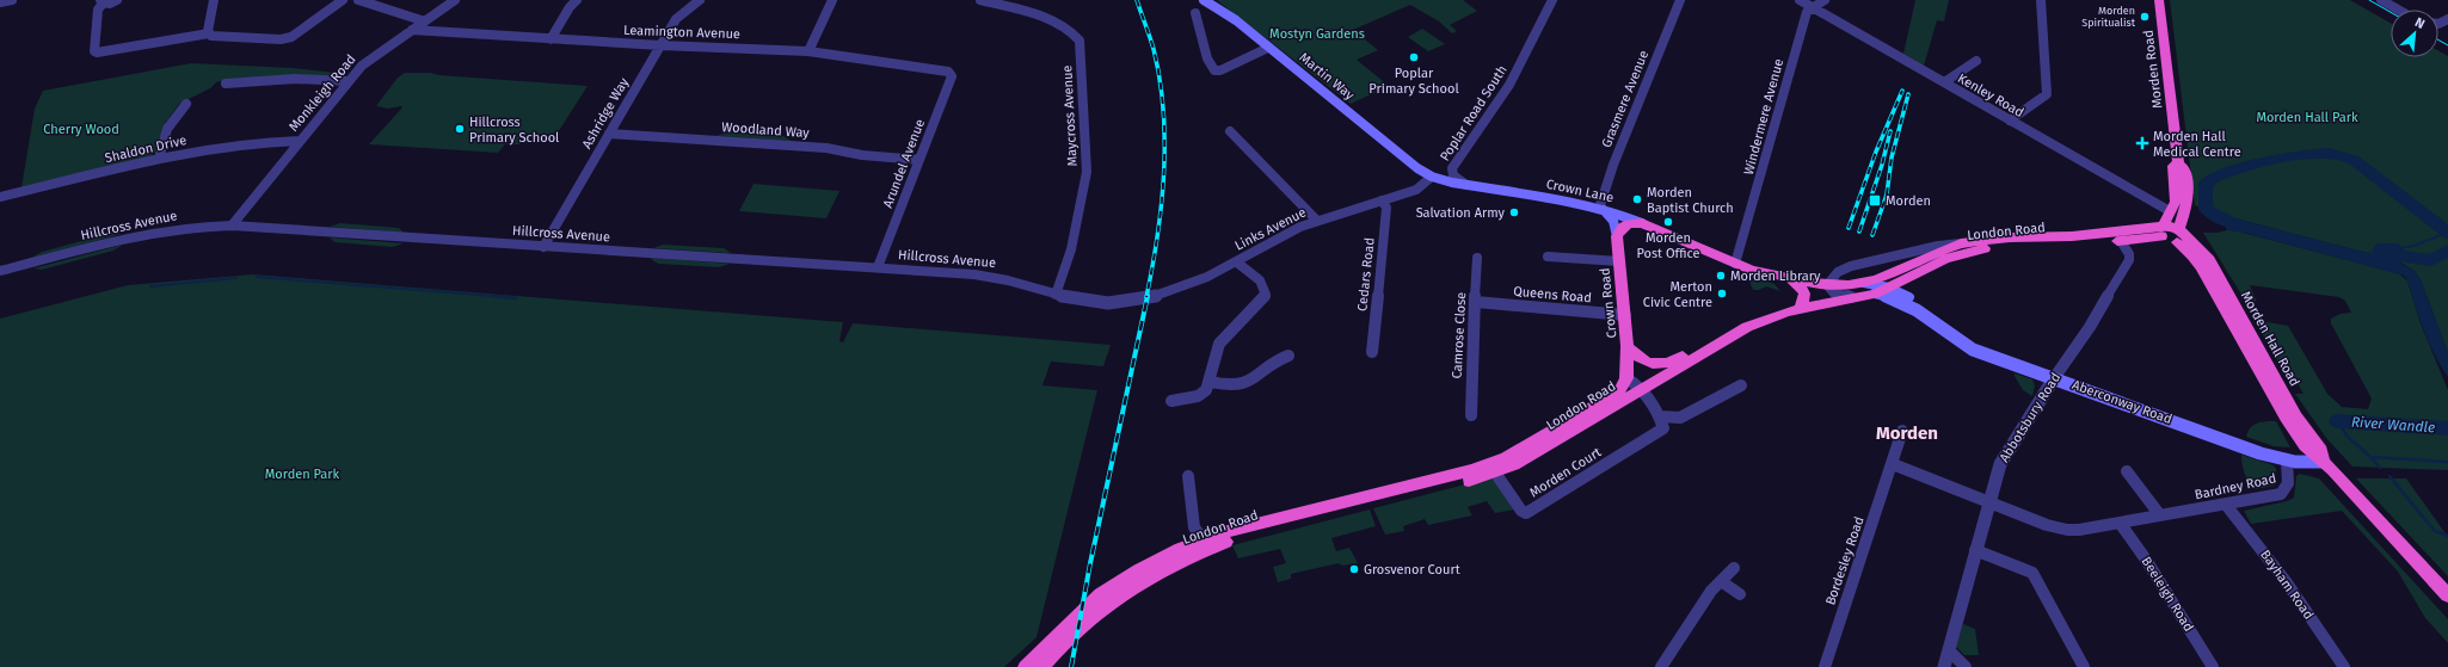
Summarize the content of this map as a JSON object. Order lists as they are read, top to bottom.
{
  "streets": {
    "highway": [
      "Morden Road",
      "Crown Lane",
      "London Road",
      "Crown Road",
      "Morden Hall Road"
    ],
    "main road": ["Martin Way", "Aberconway Road"],
    "street": [
      "Leamington Avenue",
      "Monkleigh Road",
      "Kenley Road",
      "Grasmere Avenue",
      "Ashridge Way",
      "Poplar Road South",
      "Maycross Avenue",
      "Windermere Avenue",
      "Woodland Way",
      "Shaldon Drive",
      "Arundel Avenue",
      "Hillcross Avenue",
      "Links Avenue",
      "Cedars Road",
      "Queens Road",
      "Camrose Close",
      "Abbotsbury Road",
      "Morden Court",
      "Bardney Road",
      "Bordesley Road",
      "Bayham Road",
      "Beeleigh Road"
    ]
  },
  "crossings": [
    ["Leamington Avenue", "Monkleigh Road"],
    ["Leamington Avenue", "Ashridge Way"],
    ["Leamington Avenue", "Arundel Avenue"],
    ["Morden Road", "Kenley Road"],
    ["Morden Road", "London Road"],
    ["Morden Road", "Morden Hall Road"],
    ["Martin Way", "Crown Lane"],
    ["Martin Way", "Links Avenue"],
    ["Monkleigh Road", "Shaldon Drive"],
    ["Monkleigh Road", "Hillcross Avenue"],
    ["Kenley Road", "Windermere Avenue"],
    ["Grasmere Avenue", "Crown Lane"],
    ["Grasmere Avenue", "Crown Road"],
    ["Ashridge Way", "Woodland Way"],
    ["Ashridge Way", "Hillcross Avenue"],
    ["Poplar Road South", "Crown Lane"],
    ["Maycross Avenue", "Hillcross Avenue"],
    ["Windermere Avenue", "Crown Lane"],
    ["Woodland Way", "Arundel Avenue"],
    ["Arundel Avenue", "Hillcross Avenue"],
    ["Crown Lane", "Links Avenue"],
    ["Crown Lane", "London Road"],
    ["Crown Lane", "Crown Road"],
    ["Hillcross Avenue", "Links Avenue"],
    ["Links Avenue", "Cedars Road"],
    ["London Road", "Crown Road"],
    ["London Road", "Aberconway Road"],
    ["London Road", "Abbotsbury Road"],
    ["London Road", "Morden Court"],
    ["Queens Road", "Crown Road"],
    ["Queens Road", "Camrose Close"],
    ["Morden Hall Road", "Aberconway Road"],
    ["Aberconway Road", "Abbotsbury Road"],
    ["Aberconway Road", "Bardney Road"],
    ["Abbotsbury Road", "Bardney Road"],
    ["Bardney Road", "Bayham Road"],
    ["Bardney Road", "Beeleigh Road"]
  ],
  "districts": ["Morden"],
  "water": ["River Wandle"],
  "parks": [
    "Mostyn Gardens",
    "Morden Hall Park",
    "Cherry Wood",
    "Morden Park"
  ],
  "places": {
    "other": [
      "Morden Spiritualist",
      "Poplar Primary School",
      "Hillcross Primary School",
      "Morden Baptist Church",
      "Salvation Army",
      "Morden Post Office",
      "Morden Library",
      "Merton Civic Centre",
      "Grosvenor Court"
    ],
    "health": ["Morden Hall Medical Centre"],
    "transit": ["Morden"]
  },
  "north": "top right"
}
